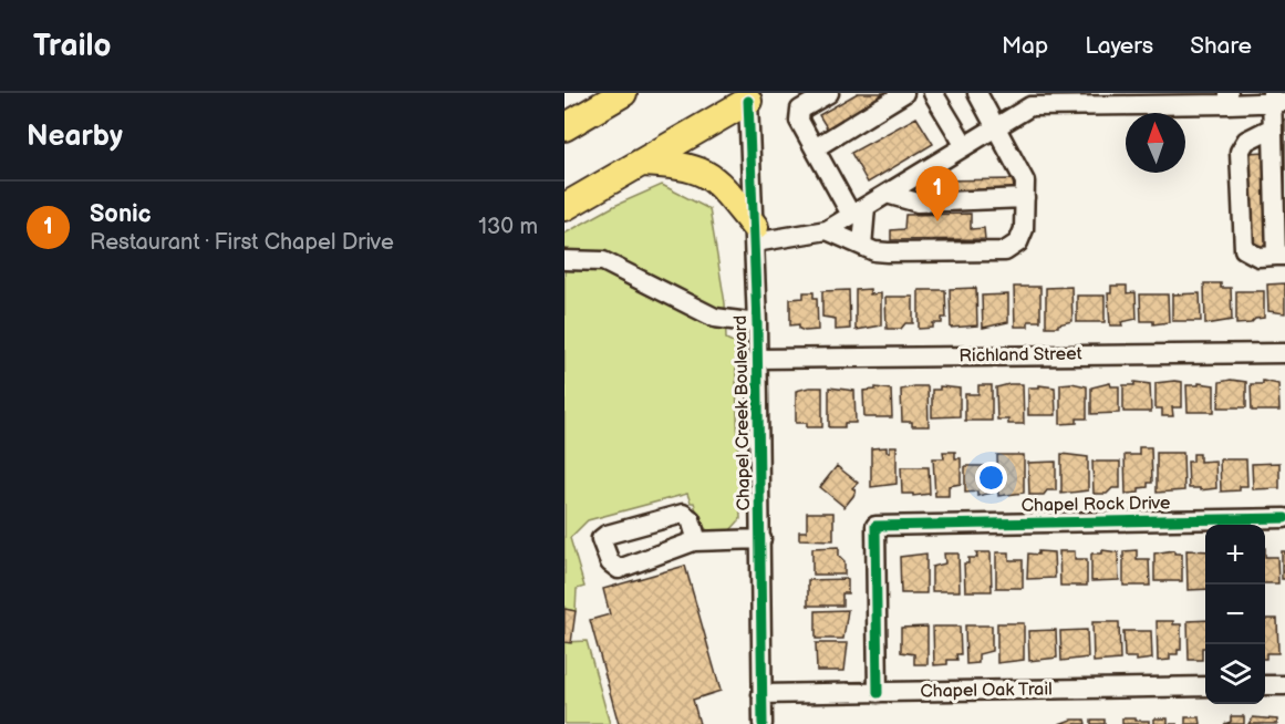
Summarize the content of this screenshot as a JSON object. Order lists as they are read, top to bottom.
{
  "streets": {
    "street": [
      "Richland Street",
      "Chapel Creek Boulevard",
      "Chapel Rock Drive",
      "Chapel Oak Trail"
    ]
  },
  "crossings": [
    ["Richland Street", "Chapel Creek Boulevard"],
    ["Chapel Creek Boulevard", "Chapel Oak Trail"],
    ["Chapel Rock Drive", "Chapel Oak Trail"]
  ],
  "north": "top",
  "page": {
    "header": "Trailo",
    "nav": ["Map", "Layers", "Share"],
    "heading": "Nearby",
    "pins": "1",
    "list": [
      {
        "mark": "1",
        "name": "Sonic",
        "note": "Restaurant · First Chapel Drive",
        "value": "130 m"
      }
    ],
    "map_buttons": ["+", "−"]
  }
}
